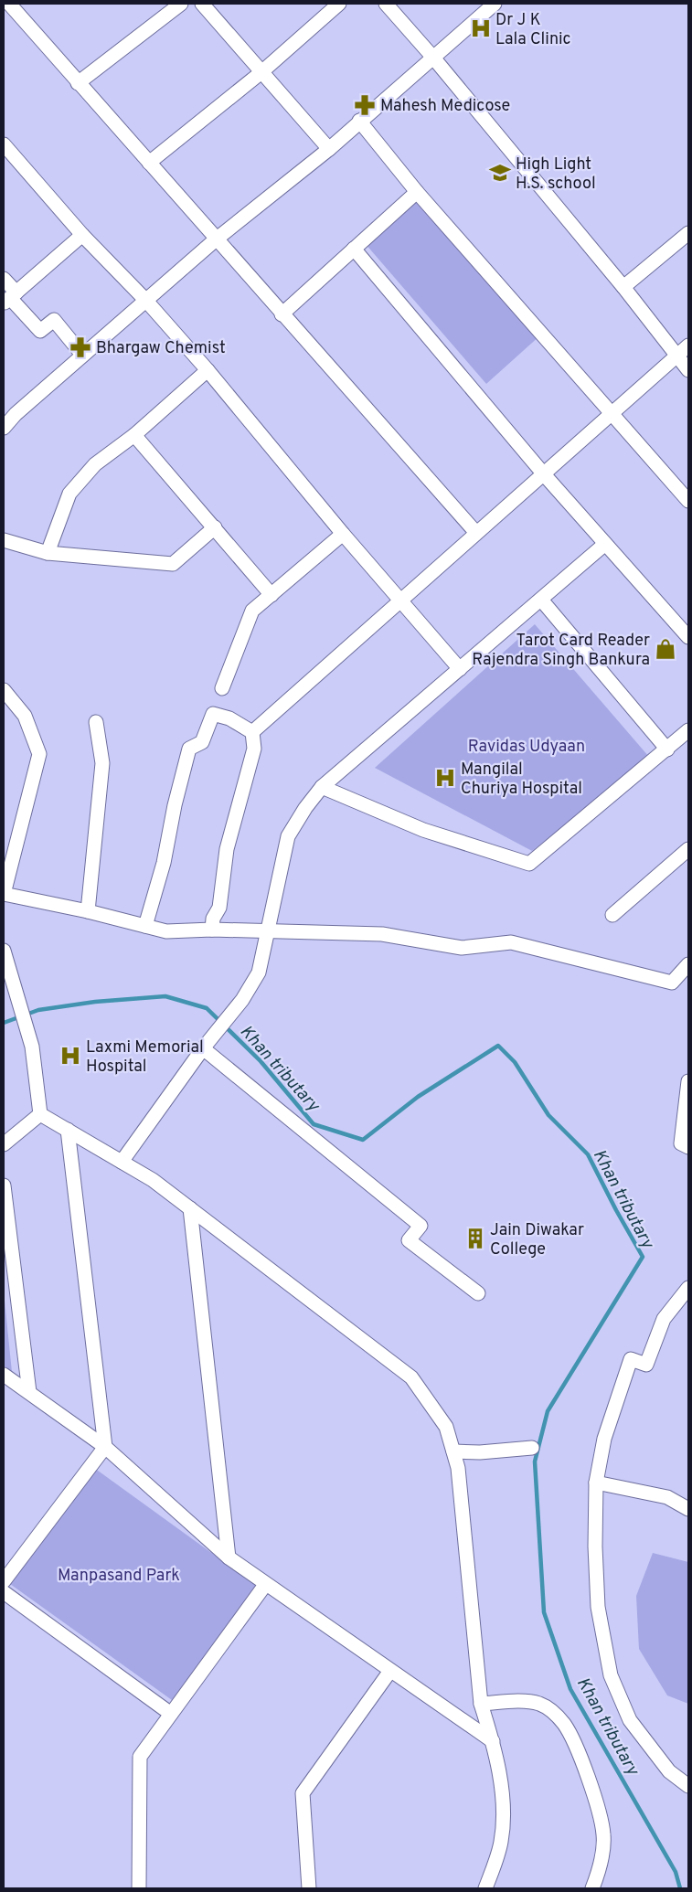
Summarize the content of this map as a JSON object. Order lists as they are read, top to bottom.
{
  "water": ["Khan tributary"],
  "parks": ["Ravidas Udyaan", "Manpasand Park"],
  "places": {
    "hospital": ["Dr J K Lala Clinic", "Mangilal Churiya Hospital", "Laxmi Memorial Hospital"],
    "pharmacy": ["Mahesh Medicose", "Bhargaw Chemist"],
    "school or university": ["High Light H.S. school"],
    "shop": ["Tarot Card Reader Rajendra Singh Bankura"],
    "building": ["Jain Diwakar College"]
  }
}
